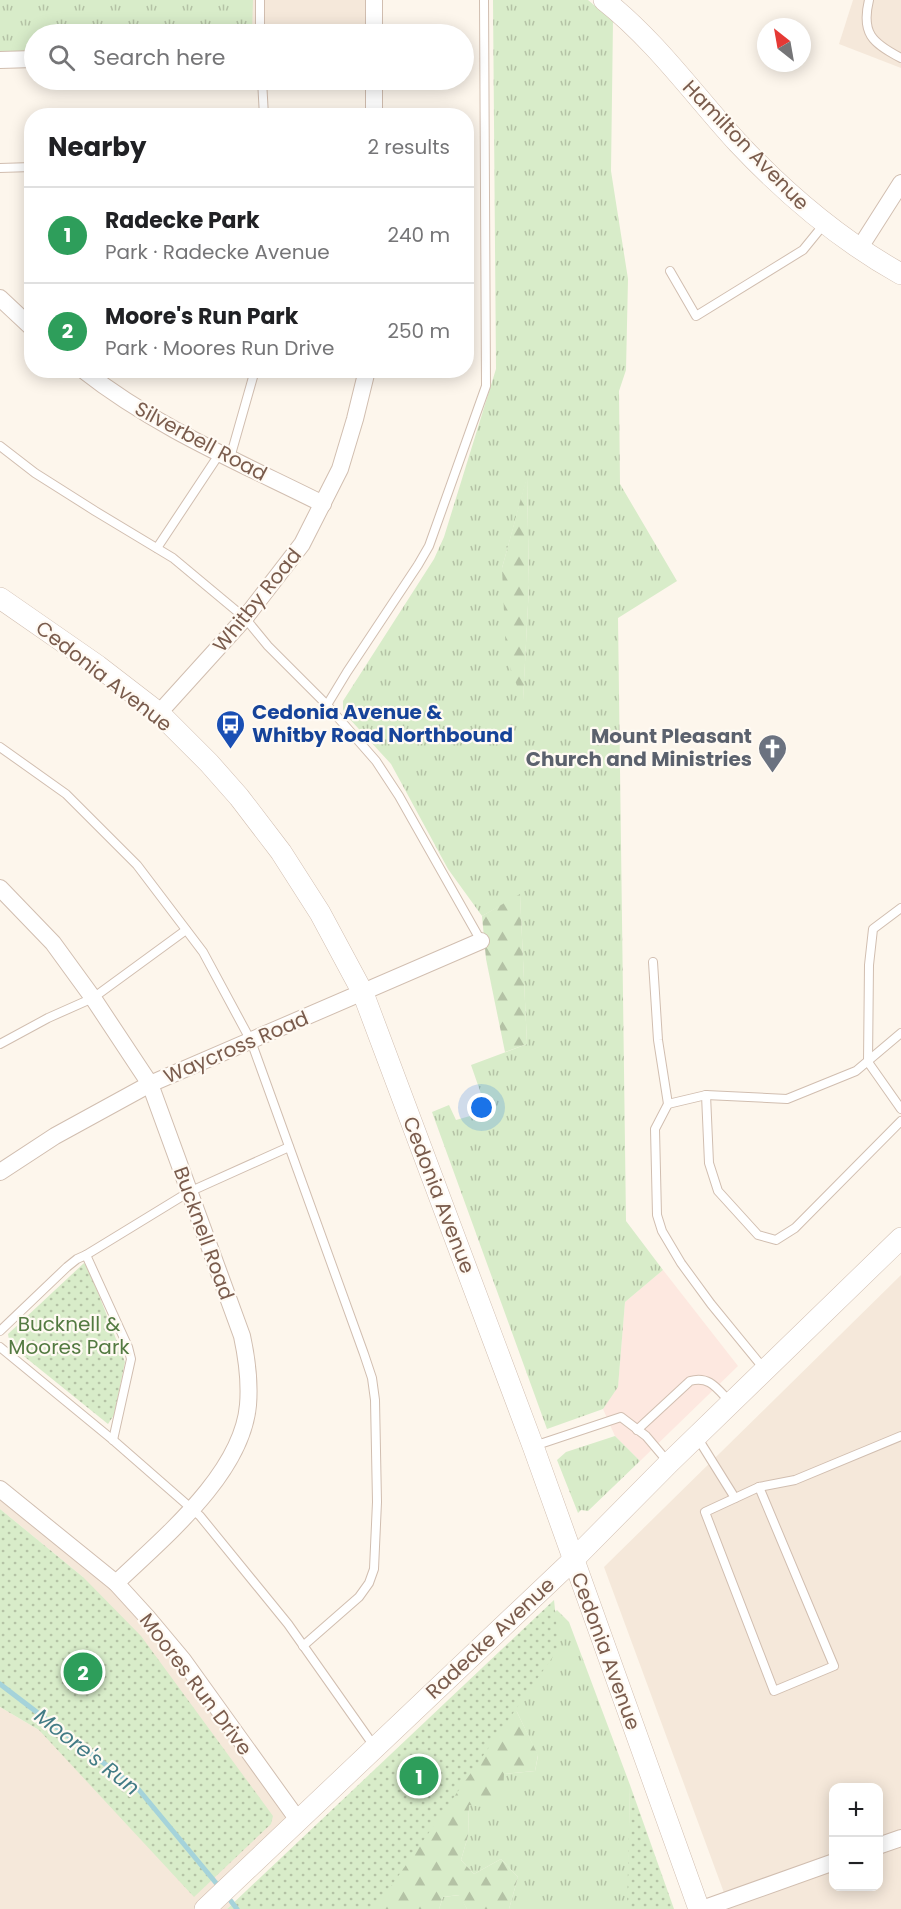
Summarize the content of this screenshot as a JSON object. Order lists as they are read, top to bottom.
{
  "streets": {
    "street": [
      "Hamilton Avenue",
      "Silverbell Road",
      "Whitby Road",
      "Cedonia Avenue",
      "Waycross Road",
      "Bucknell Road",
      "Radecke Avenue",
      "Moores Run Drive"
    ]
  },
  "crossings": [
    ["Silverbell Road", "Whitby Road"],
    ["Whitby Road", "Cedonia Avenue"],
    ["Cedonia Avenue", "Waycross Road"],
    ["Cedonia Avenue", "Radecke Avenue"],
    ["Waycross Road", "Bucknell Road"],
    ["Bucknell Road", "Moores Run Drive"],
    ["Radecke Avenue", "Moores Run Drive"]
  ],
  "water": ["Moore's Run"],
  "parks": ["Bucknell & Moores Park"],
  "places": {
    "bus stop": ["Cedonia Avenue & Whitby Road Northbound"],
    "church": ["Mount Pleasant Church and Ministries"]
  },
  "north": "top left",
  "page": {
    "search": "Search here",
    "heading": ["Nearby", "2 results"],
    "list": [
      {
        "mark": "1",
        "name": "Radecke Park",
        "note": "Park · Radecke Avenue",
        "value": "240 m"
      },
      {
        "mark": "2",
        "name": "Moore's Run Park",
        "note": "Park · Moores Run Drive",
        "value": "250 m"
      }
    ],
    "pins": ["2", "1"],
    "map_buttons": ["+", "−"]
  }
}
